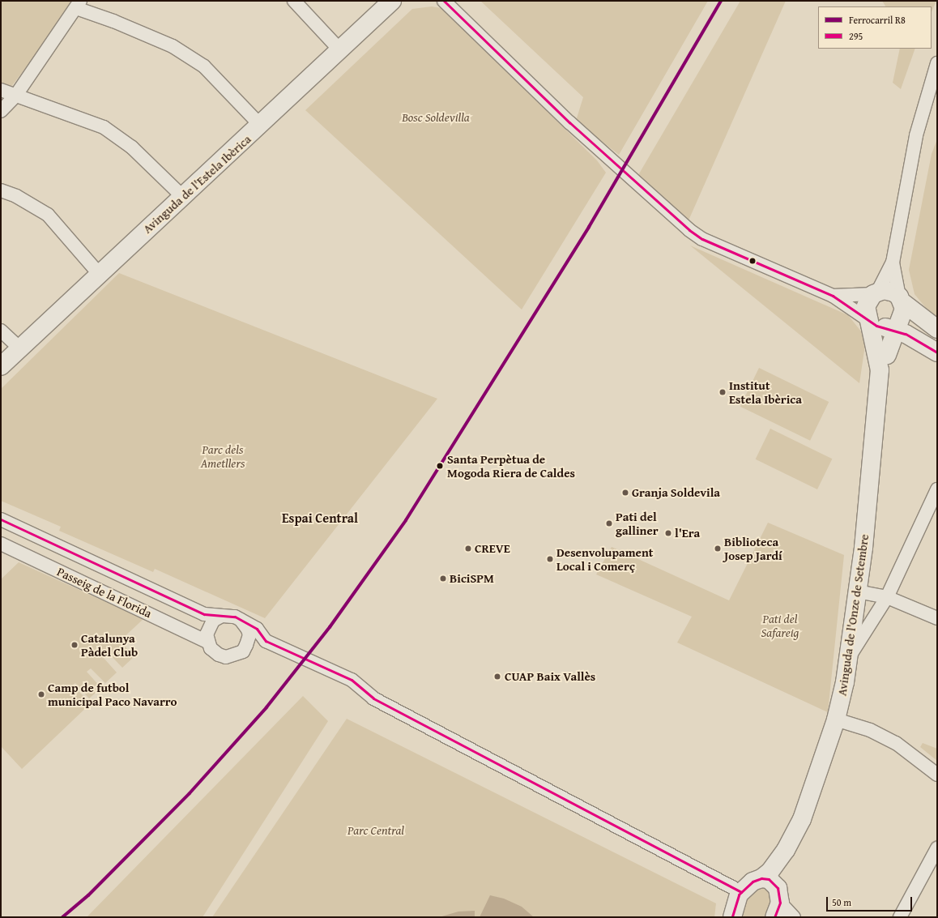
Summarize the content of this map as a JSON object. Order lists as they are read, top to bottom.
{
  "streets": {
    "main road": ["Avinguda de l'Estela Ibèrica", "Avinguda de l'Onze de Setembre"],
    "street": ["Passeig de la Florida"]
  },
  "crossings": [
    ["Passeig de la Florida", "Avinguda de l'Onze de Setembre"]
  ],
  "districts": ["Espai Central"],
  "parks": [
    "Bosc Soldevilla",
    "Parc dels Ametllers",
    "Pati del Safareig",
    "Parc Central"
  ],
  "places": [
    "Institut Estela Ibèrica",
    "Santa Perpètua de Mogoda Riera de Caldes",
    "Granja Soldevila",
    "Pati del galliner",
    "l'Era",
    "CREVE",
    "Biblioteca Josep Jardí",
    "Desenvolupament Local i Comerç",
    "BiciSPM",
    "Catalunya Pàdel Club",
    "CUAP Baix Vallès",
    "Camp de futbol municipal Paco Navarro"
  ],
  "lines": ["rail line R8", "transit line 295"],
  "legend": ["Ferrocarril R8", "295"],
  "scale_bar": "50 m"
}
